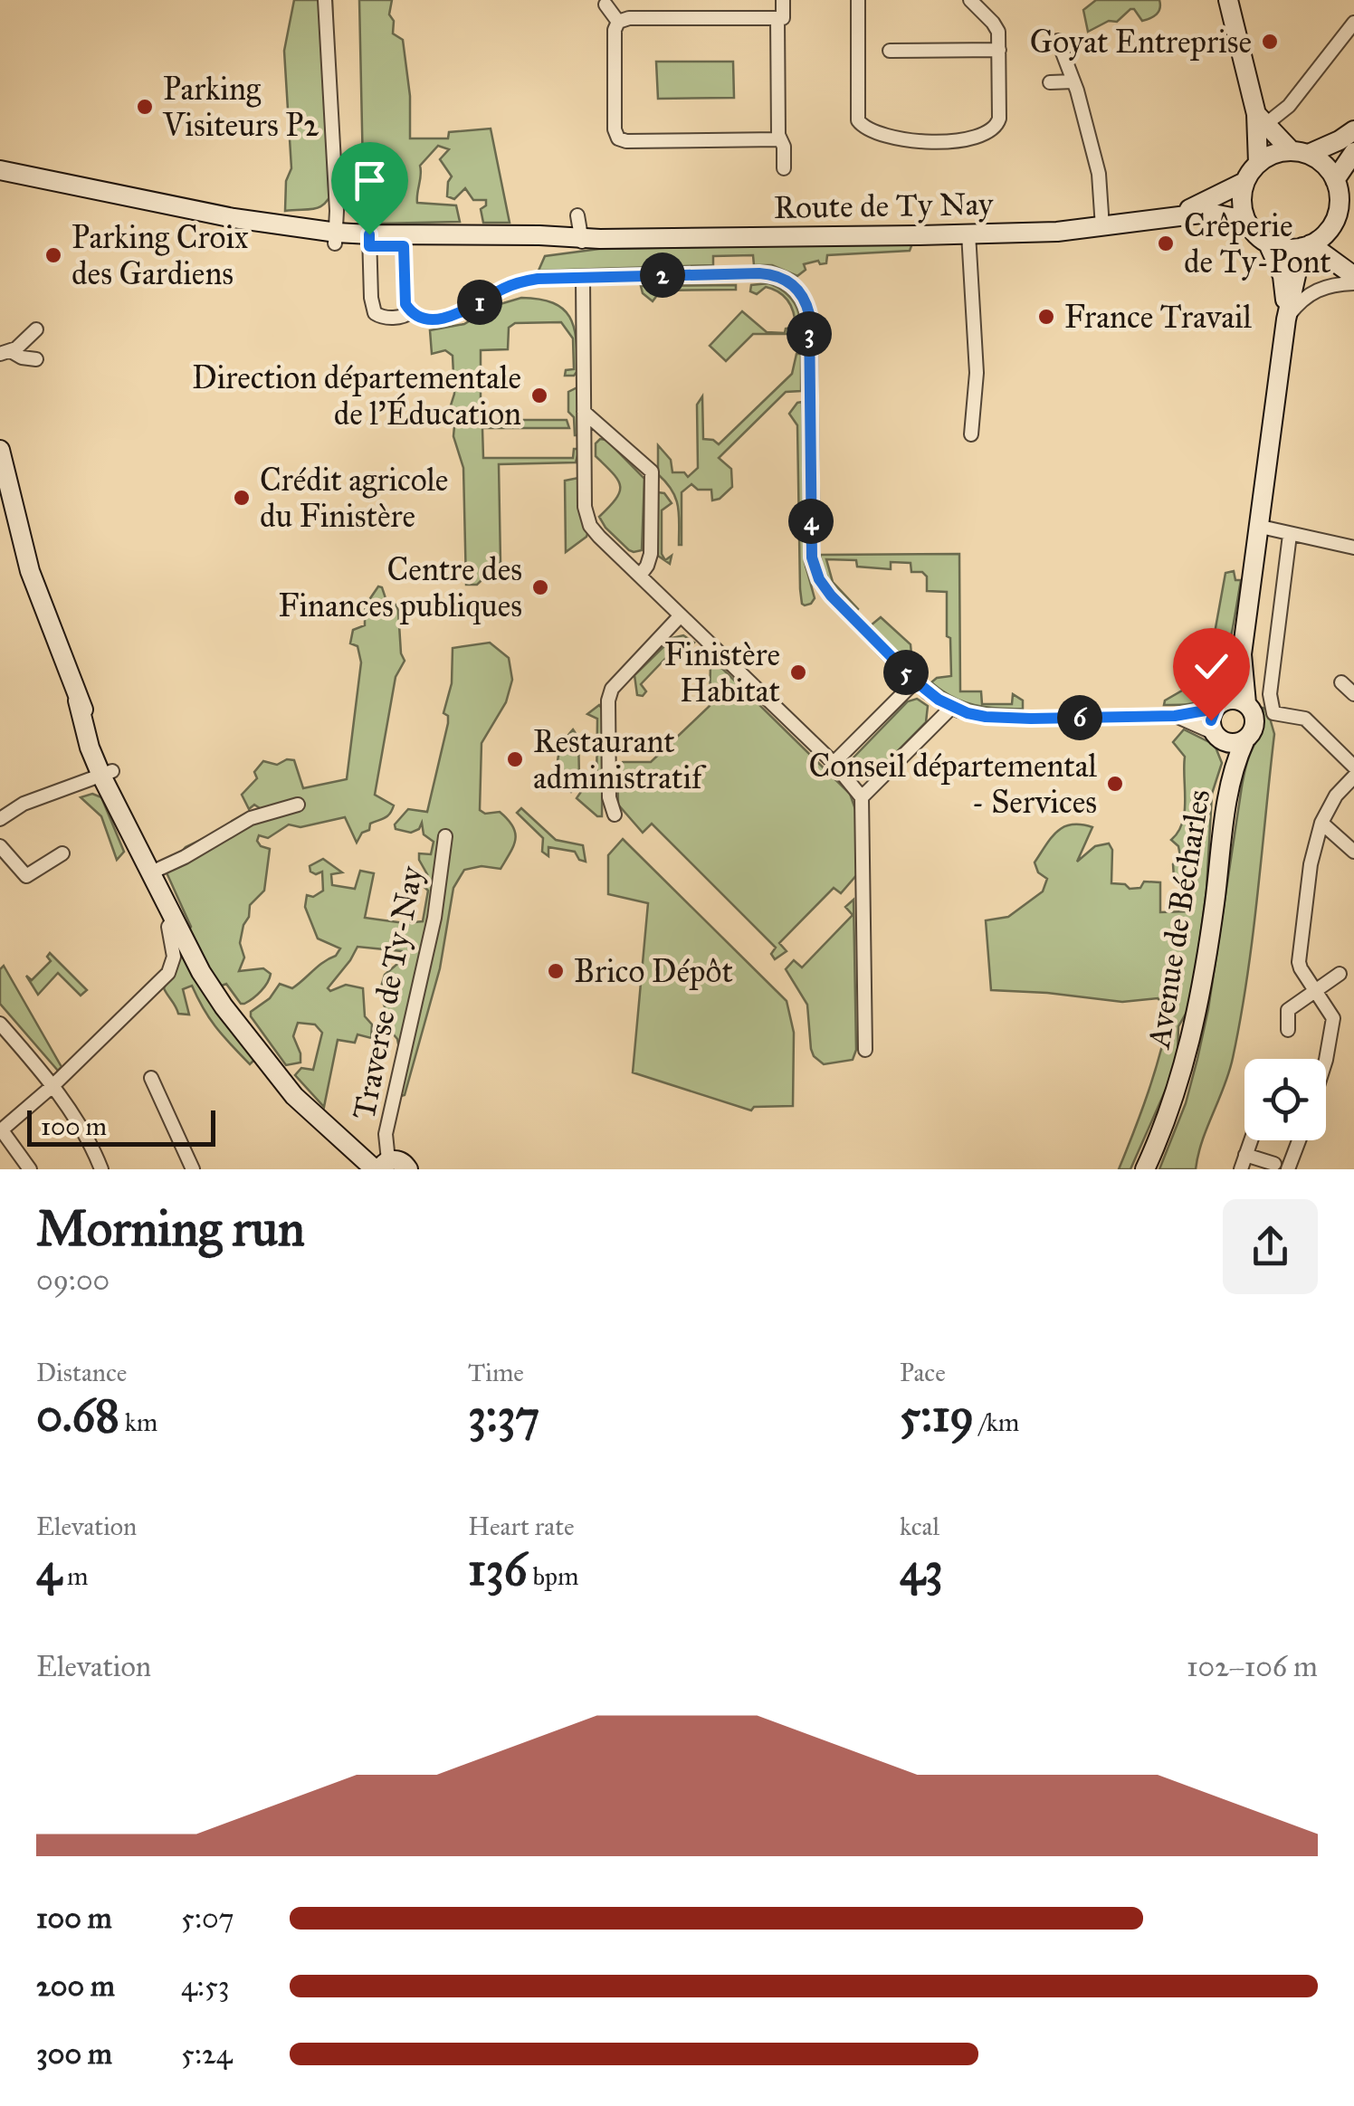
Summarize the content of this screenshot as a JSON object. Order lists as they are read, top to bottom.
{
  "streets": {
    "main road": ["Route de Ty Nay", "Avenue de Bécharles"],
    "street": ["Traverse de Ty-Nay"]
  },
  "places": [
    "Goyat Entreprise",
    "Parking Visiteurs P2",
    "Crêperie de Ty-Pont",
    "Parking Croix des Gardiens",
    "France Travail",
    "Direction départementale de l'Éducation",
    "Crédit agricole du Finistère",
    "Centre des Finances publiques",
    "Finistère Habitat",
    "Restaurant administratif",
    "Conseil départemental - Services",
    "Brico Dépôt"
  ],
  "scale_bar": "100 m",
  "page": {
    "pins": [
      "2",
      "1",
      "3",
      "4",
      "5",
      "6"
    ],
    "scale": "100 m",
    "heading": ["Morning run", "09:00"],
    "stats": [
      ["Distance", "0.68 km"],
      ["Time", "3:37"],
      ["Pace", "5:19 /km"],
      ["Elevation", "4 m"],
      ["Heart rate", "136 bpm"],
      ["kcal", "43"]
    ],
    "chart": ["Elevation", "102–106 m"],
    "list": [
      {
        "name": "100 m",
        "note": "5:07"
      },
      {
        "name": "200 m",
        "note": "4:53"
      },
      {
        "name": "300 m",
        "note": "5:24"
      }
    ]
  }
}
